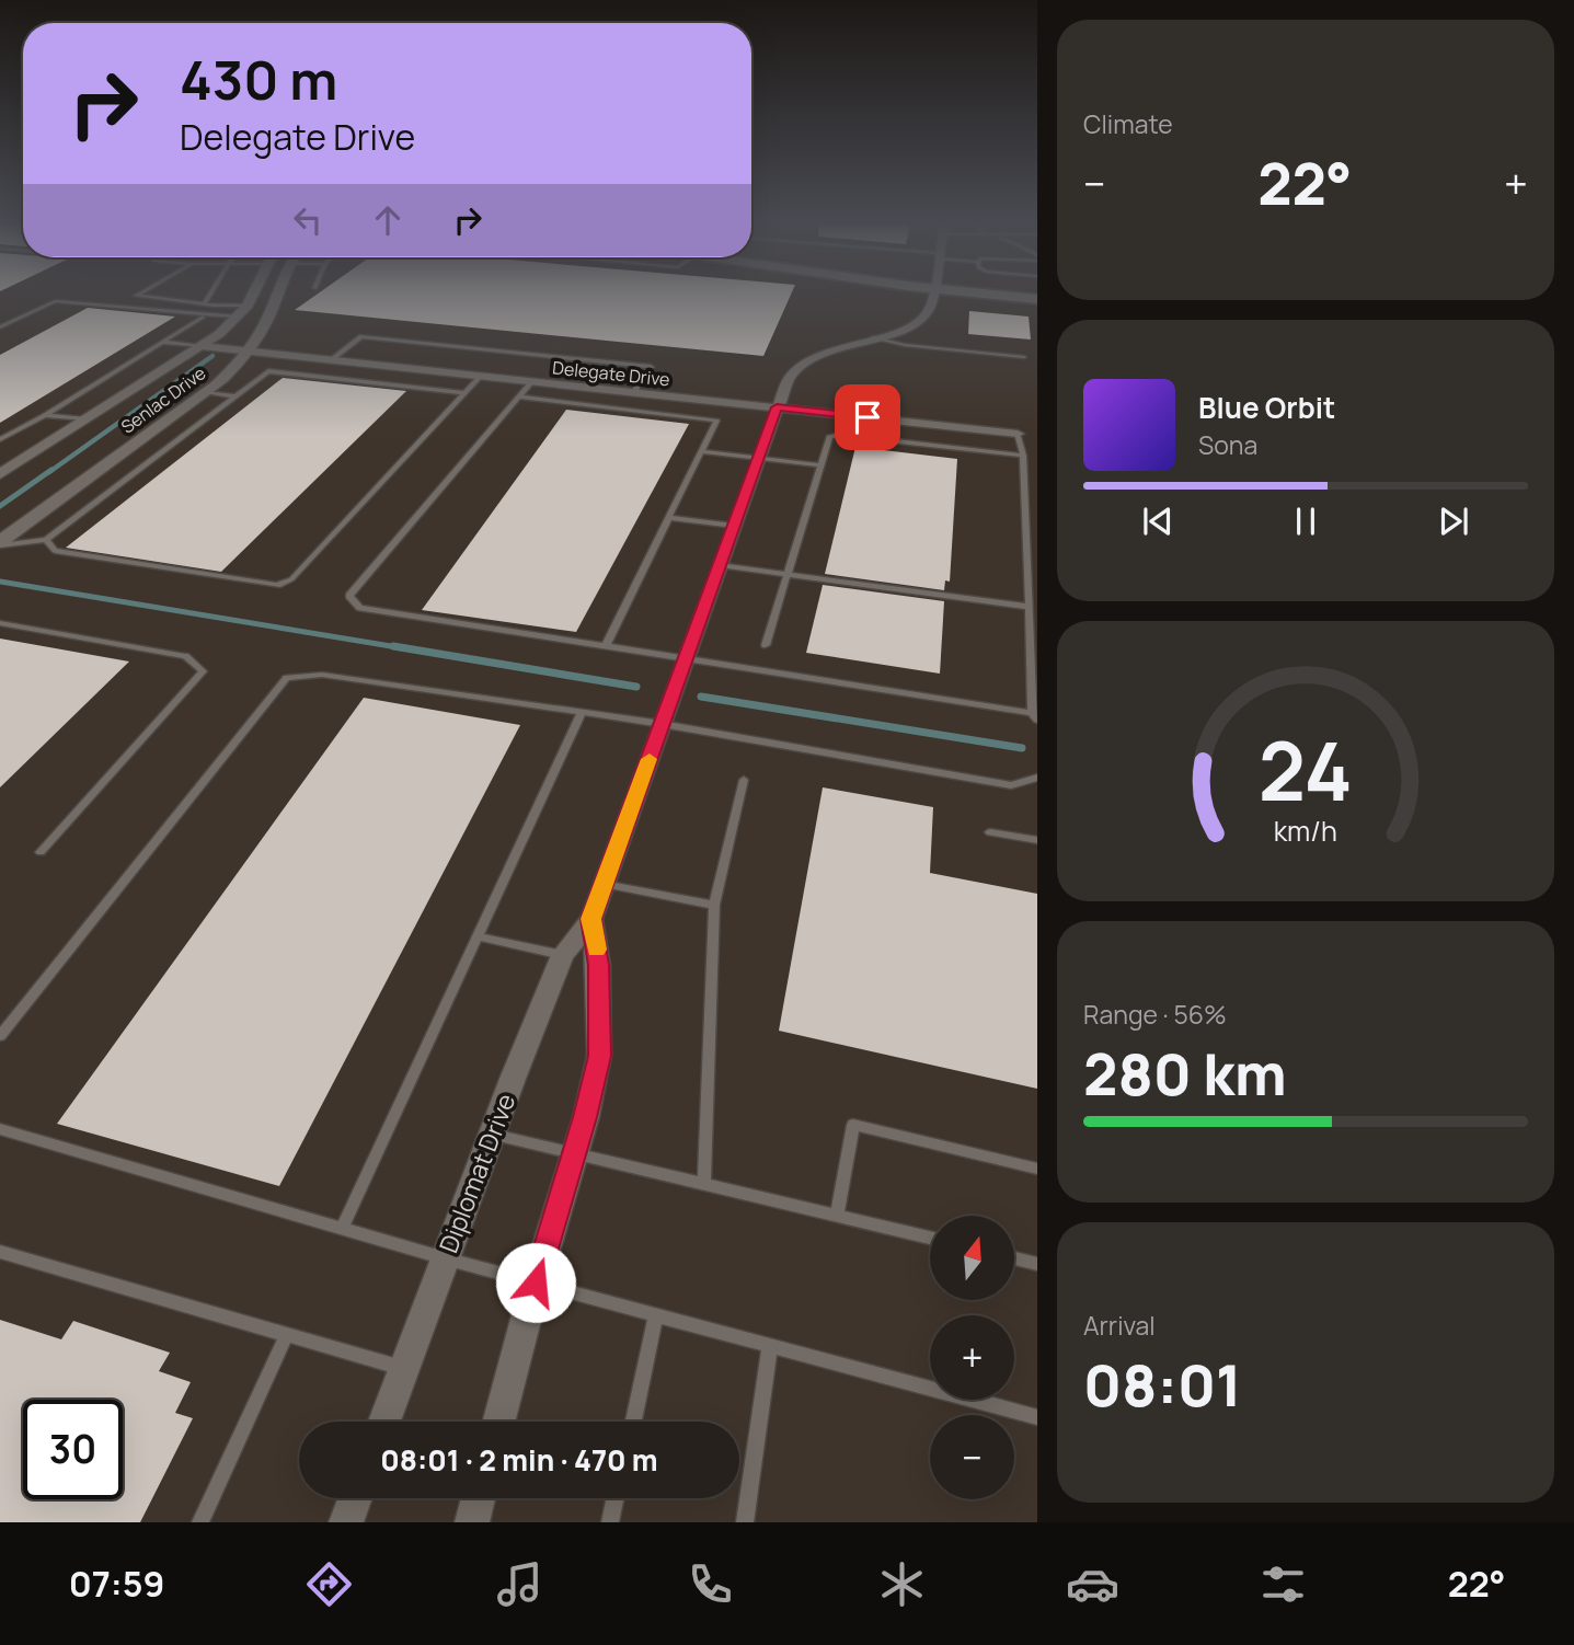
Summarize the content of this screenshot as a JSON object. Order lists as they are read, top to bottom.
{
  "streets": {
    "street": ["Delegate Drive", "Senlac Drive", "Diplomat Drive"]
  },
  "crossings": [
    ["Delegate Drive", "Senlac Drive"],
    ["Delegate Drive", "Diplomat Drive"]
  ],
  "north": "top",
  "page": {
    "tile": [
      "Climate",
      ["Range · 56%", "280 km"],
      ["Arrival", "08:01"]
    ],
    "turn": ["430 m", "Delegate Drive"],
    "heat": ["−", "22°", "+"],
    "song": ["Blue Orbit", "Sona"],
    "map_buttons": ["+", "−"],
    "limit": "30",
    "trip": "08:01 · 2 min · 470 m",
    "tabs": ["07:59", "22°"],
    "gauge": ["24", "km/h"]
  }
}
